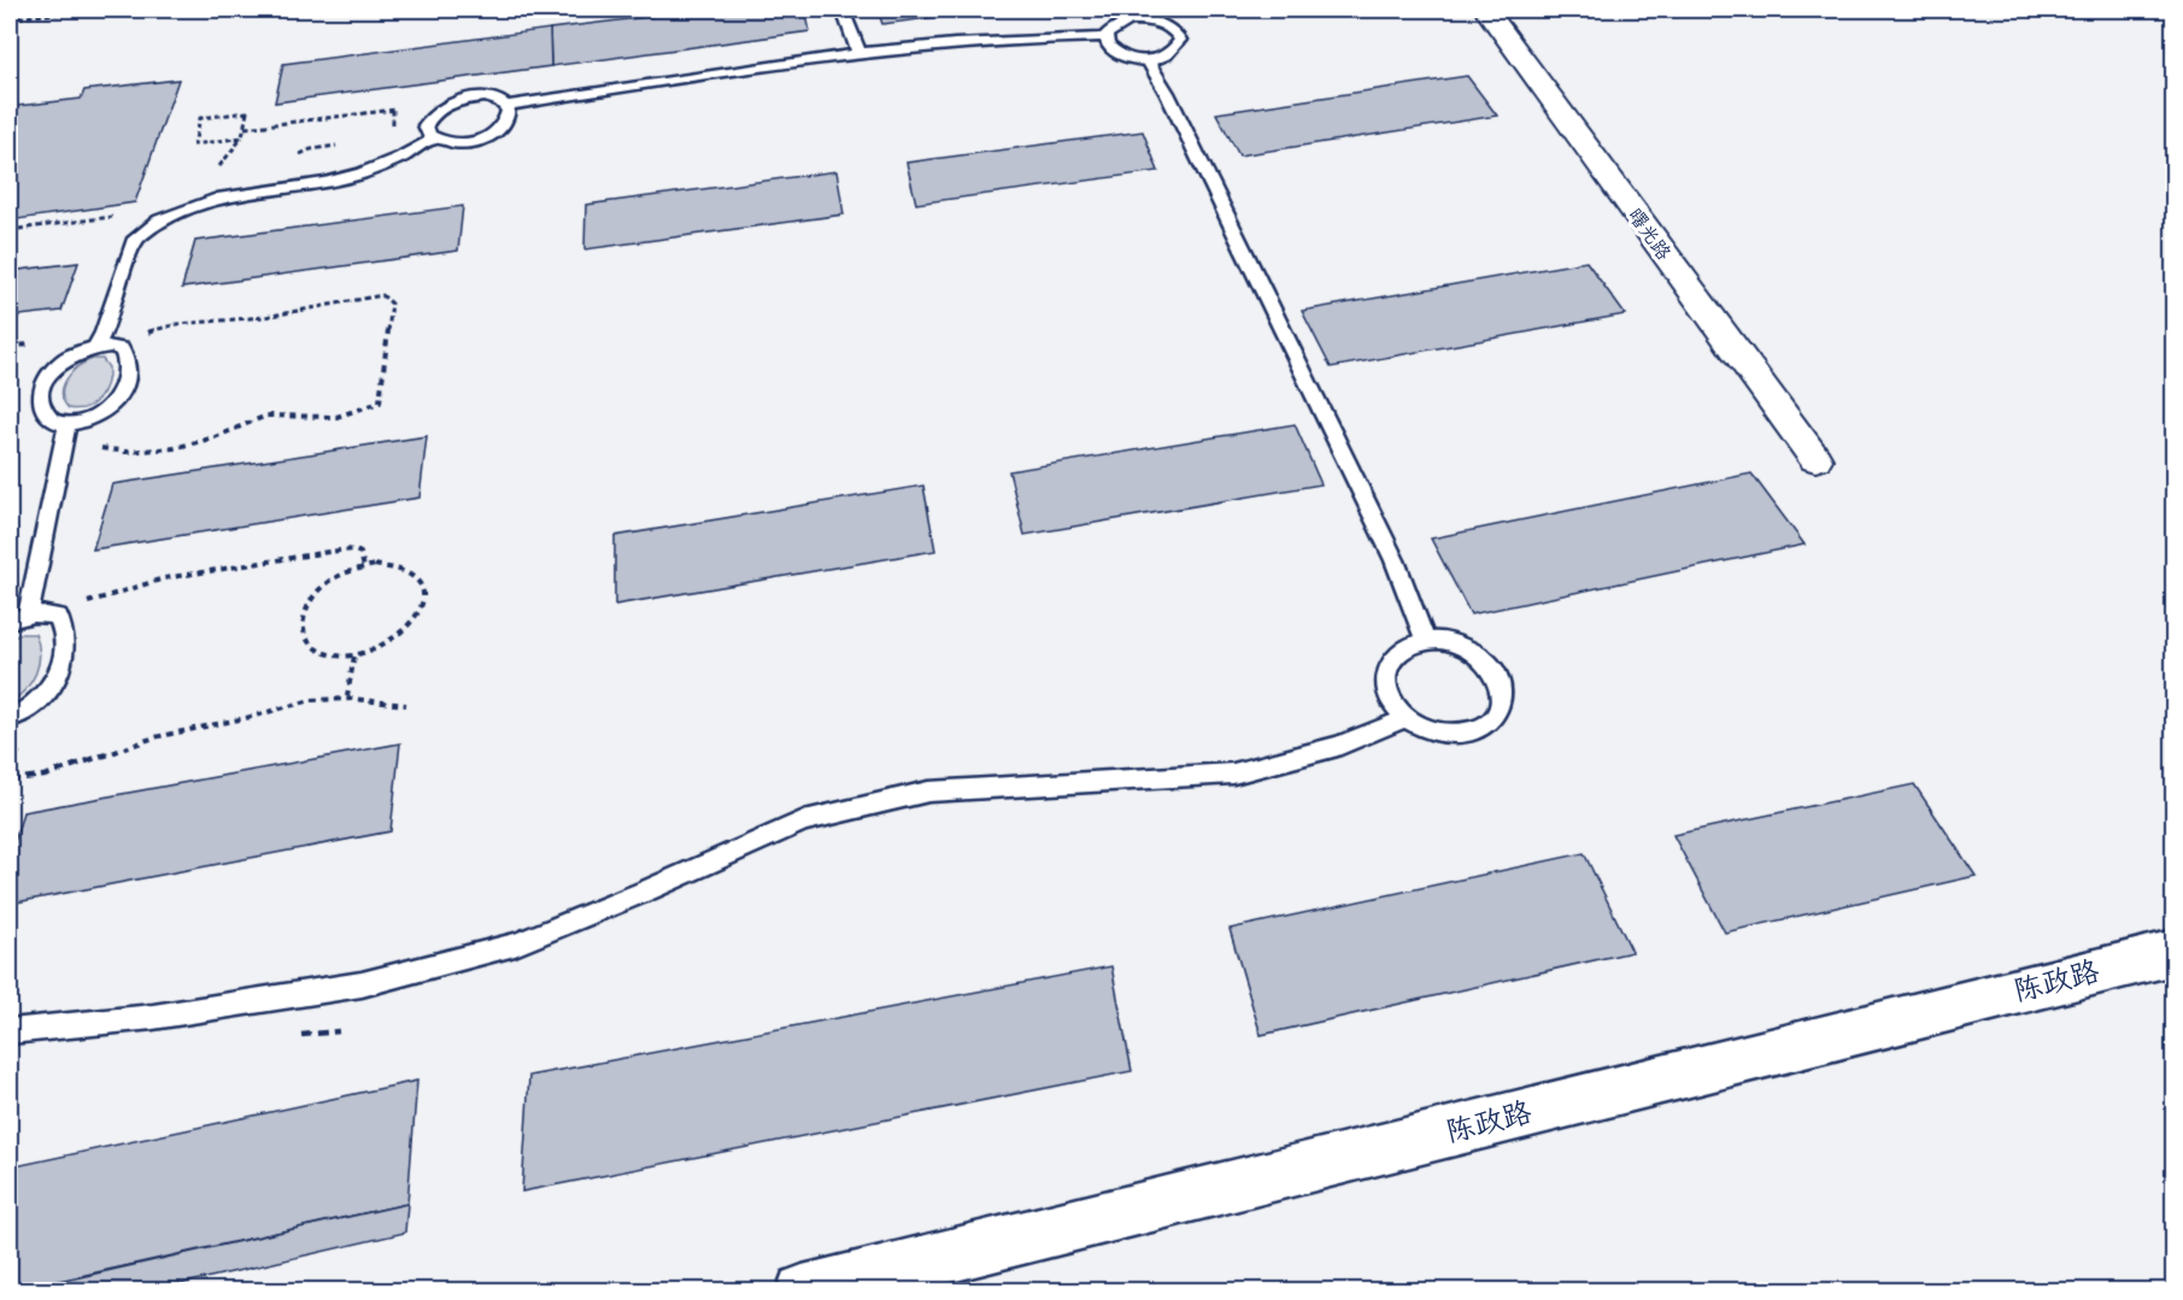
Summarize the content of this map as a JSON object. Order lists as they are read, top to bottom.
{
  "streets": {
    "street": ["曙光路", "陈政路"]
  }
}
